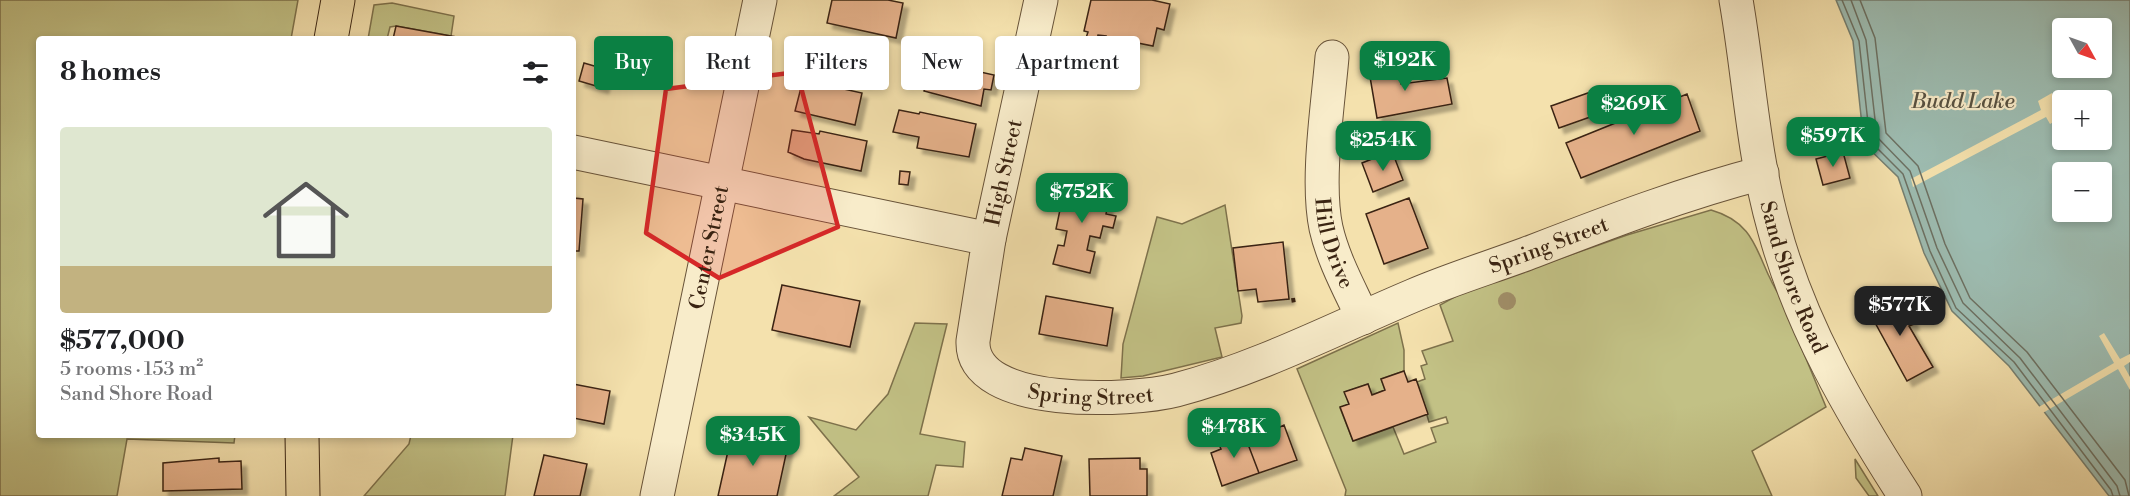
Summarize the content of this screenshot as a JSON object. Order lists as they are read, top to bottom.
{
  "streets": {
    "street": [
      "High Street",
      "Hill Drive",
      "Spring Street",
      "Center Street",
      "Sand Shore Road"
    ]
  },
  "crossings": [
    ["High Street", "Spring Street"],
    ["Hill Drive", "Spring Street"],
    ["Spring Street", "Sand Shore Road"]
  ],
  "water": ["Budd Lake"],
  "north": "bottom right",
  "page": {
    "map_buttons": ["+", "−"],
    "chip": [
      "Buy",
      "Rent",
      "Filters",
      "New",
      "Apartment"
    ],
    "heading": "8 homes",
    "price": [
      "$192K",
      "$269K",
      "$597K",
      "$254K",
      "$752K",
      "$577K",
      "$478K",
      "$345K"
    ],
    "list": [
      {
        "name": "$577,000",
        "note": "5 rooms · 153 m² · Sand Shore Road"
      }
    ]
  }
}
